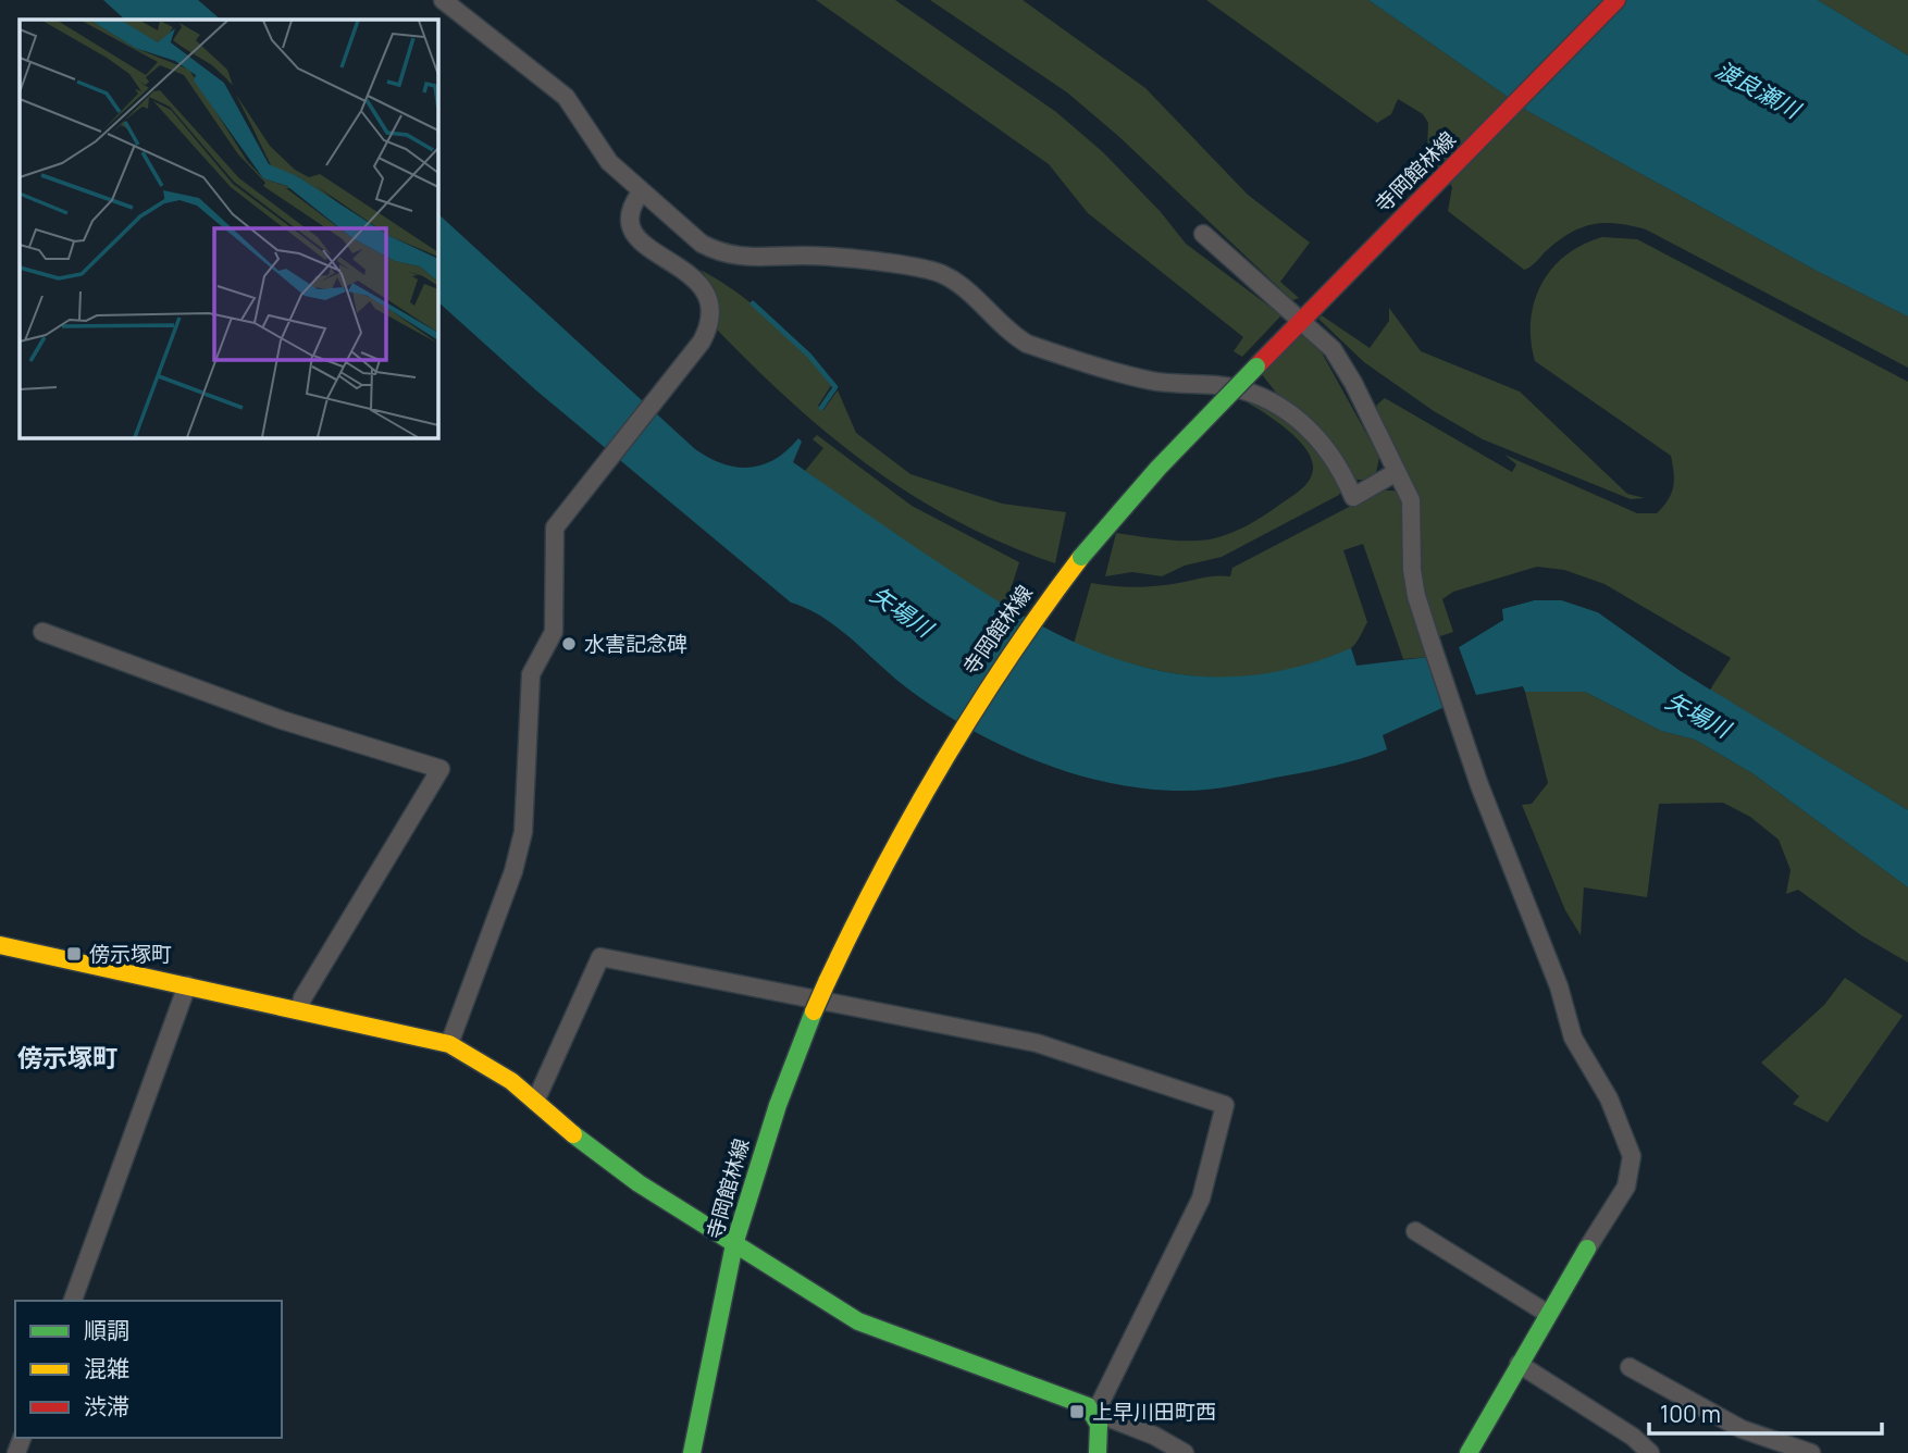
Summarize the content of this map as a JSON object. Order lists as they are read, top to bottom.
{
  "streets": {
    "main road": ["寺岡館林線"]
  },
  "districts": ["傍示塚町"],
  "water": ["渡良瀬川", "矢場川"],
  "places": {
    "other": ["水害記念碑"],
    "transit": ["傍示塚町", "上早川田町西"]
  },
  "legend": ["順調", "混雑", "渋滞"],
  "scale_bar": "100 m"
}
